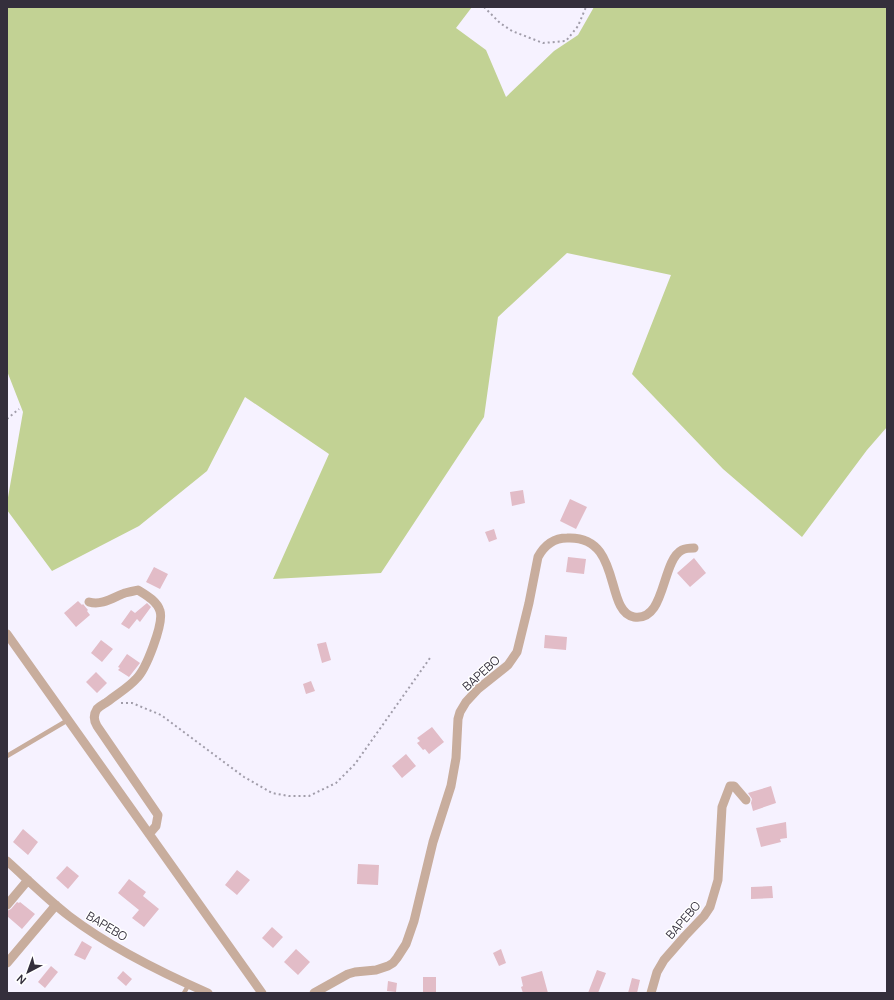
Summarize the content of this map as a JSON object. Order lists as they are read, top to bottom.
{
  "streets": {
    "street": ["ВАРЕВО"]
  },
  "north": "bottom left"
}
